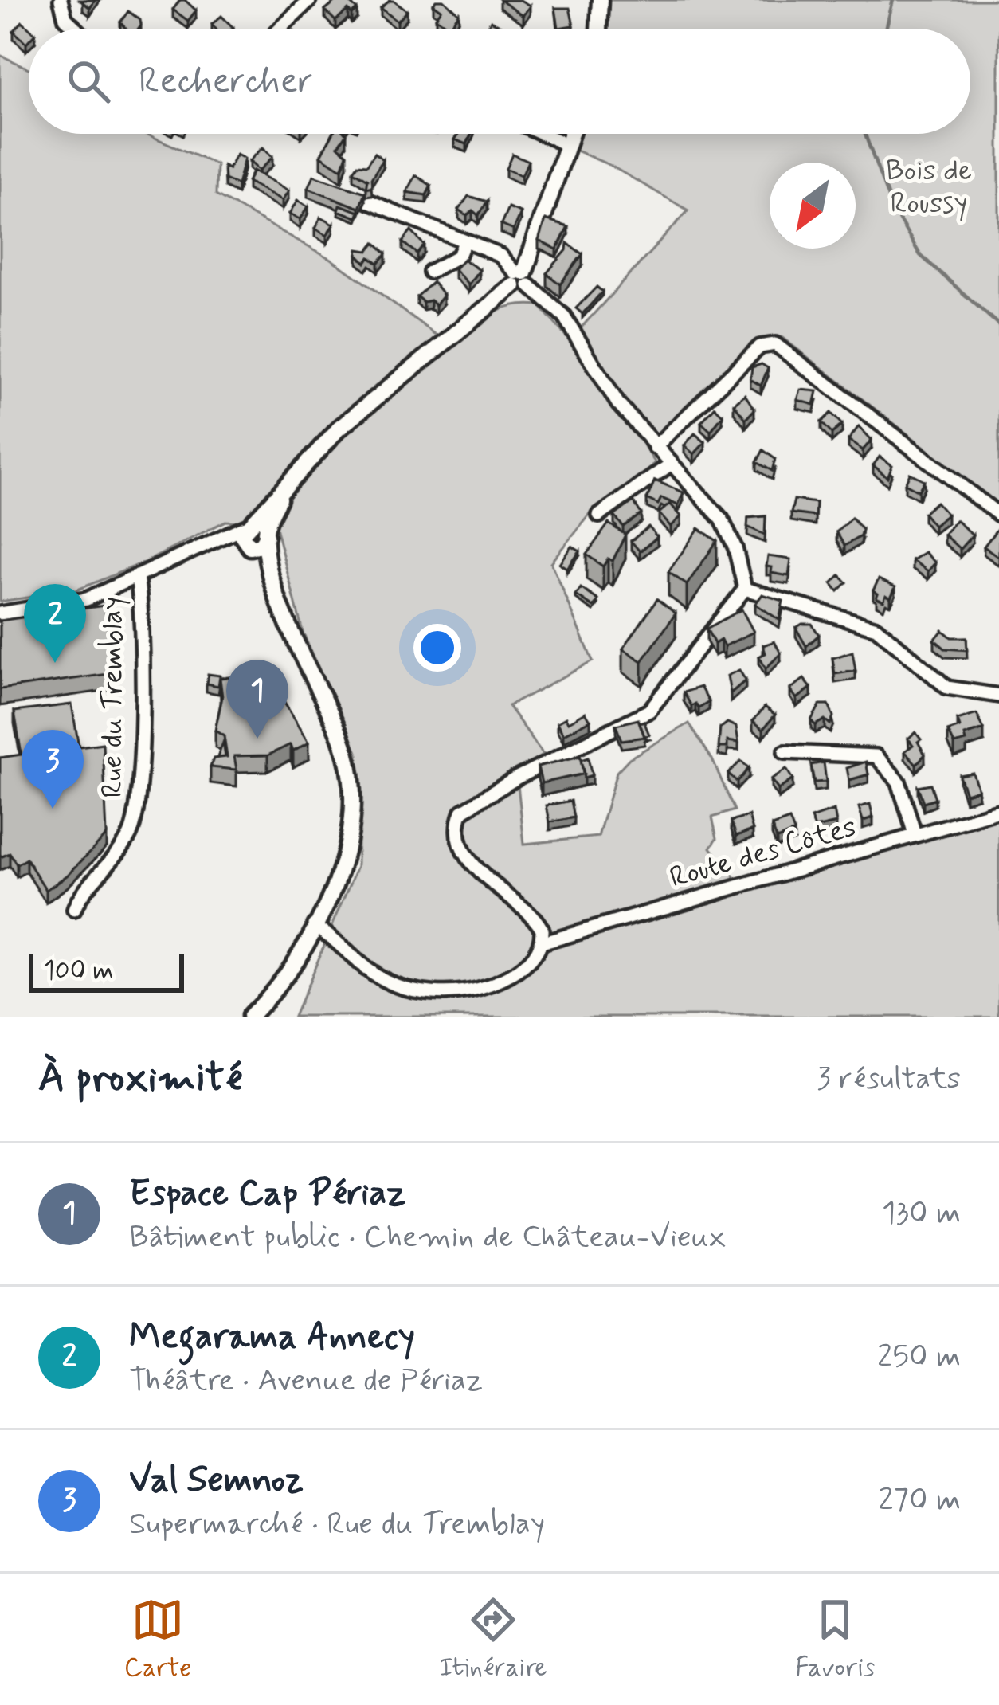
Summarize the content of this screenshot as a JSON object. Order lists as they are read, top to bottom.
{
  "streets": {
    "street": ["Rue du Tremblay", "Route des Côtes"]
  },
  "parks": ["Bois de Roussy"],
  "scale_bar": "100 m",
  "north": "bottom left",
  "page": {
    "search": "Rechercher",
    "pins": ["2", "1", "3"],
    "scale": "100 m",
    "heading": ["À proximité", "3 résultats"],
    "list": [
      {
        "mark": "1",
        "name": "Espace Cap Périaz",
        "note": "Bâtiment public · Chemin de Château-Vieux",
        "value": "130 m"
      },
      {
        "mark": "2",
        "name": "Megarama Annecy",
        "note": "Théâtre · Avenue de Périaz",
        "value": "250 m"
      },
      {
        "mark": "3",
        "name": "Val Semnoz",
        "note": "Supermarché · Rue du Tremblay",
        "value": "270 m"
      }
    ],
    "nav": ["Carte", "Itinéraire", "Favoris"]
  }
}
